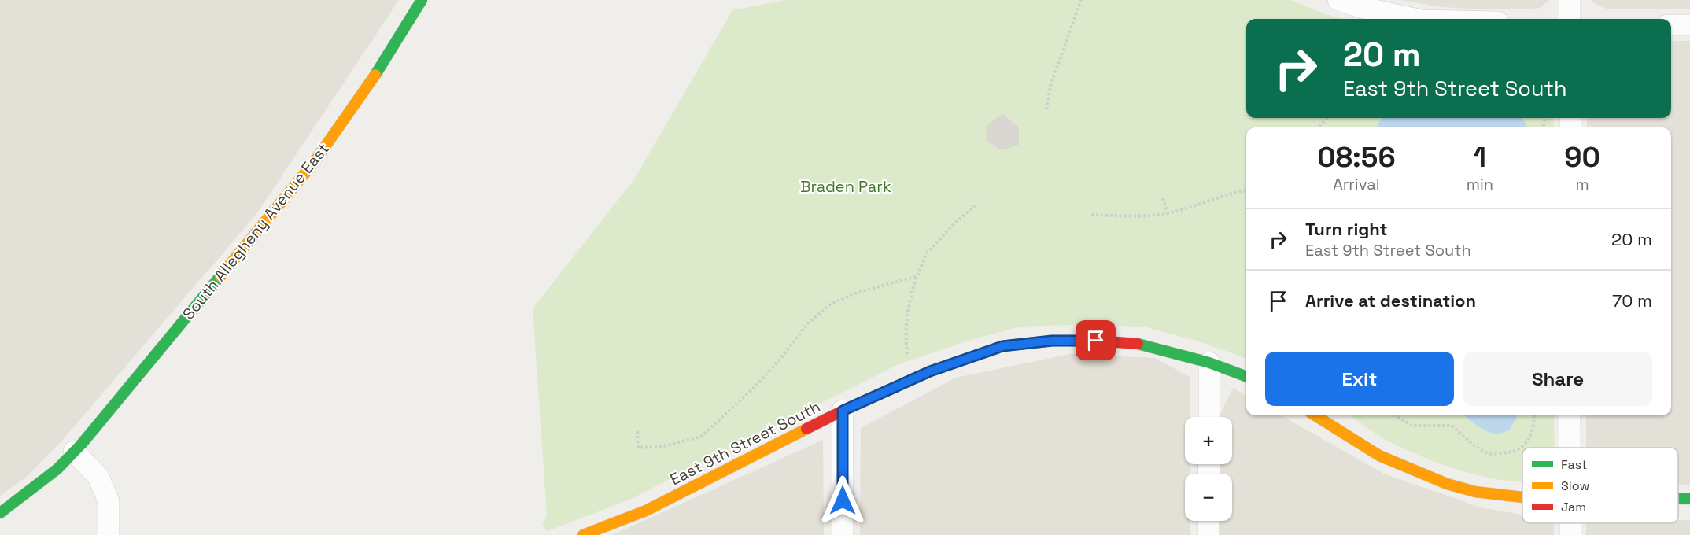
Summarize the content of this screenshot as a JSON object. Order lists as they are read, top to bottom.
{
  "streets": {
    "street": ["South Allegheny Avenue East", "East 9th Street South"]
  },
  "parks": ["Braden Park"],
  "legend": ["Fast", "Slow", "Jam"],
  "page": {
    "turn": ["20 m", "East 9th Street South"],
    "eta": [
      "08:56",
      "Arrival",
      "1",
      "min",
      "90",
      "m"
    ],
    "list": [
      {
        "name": "Turn right",
        "note": "East 9th Street South",
        "value": "20 m"
      },
      {
        "name": "Arrive at destination",
        "value": "70 m"
      }
    ],
    "buttons": ["Exit", "Share"],
    "map_buttons": ["+", "−"]
  }
}
